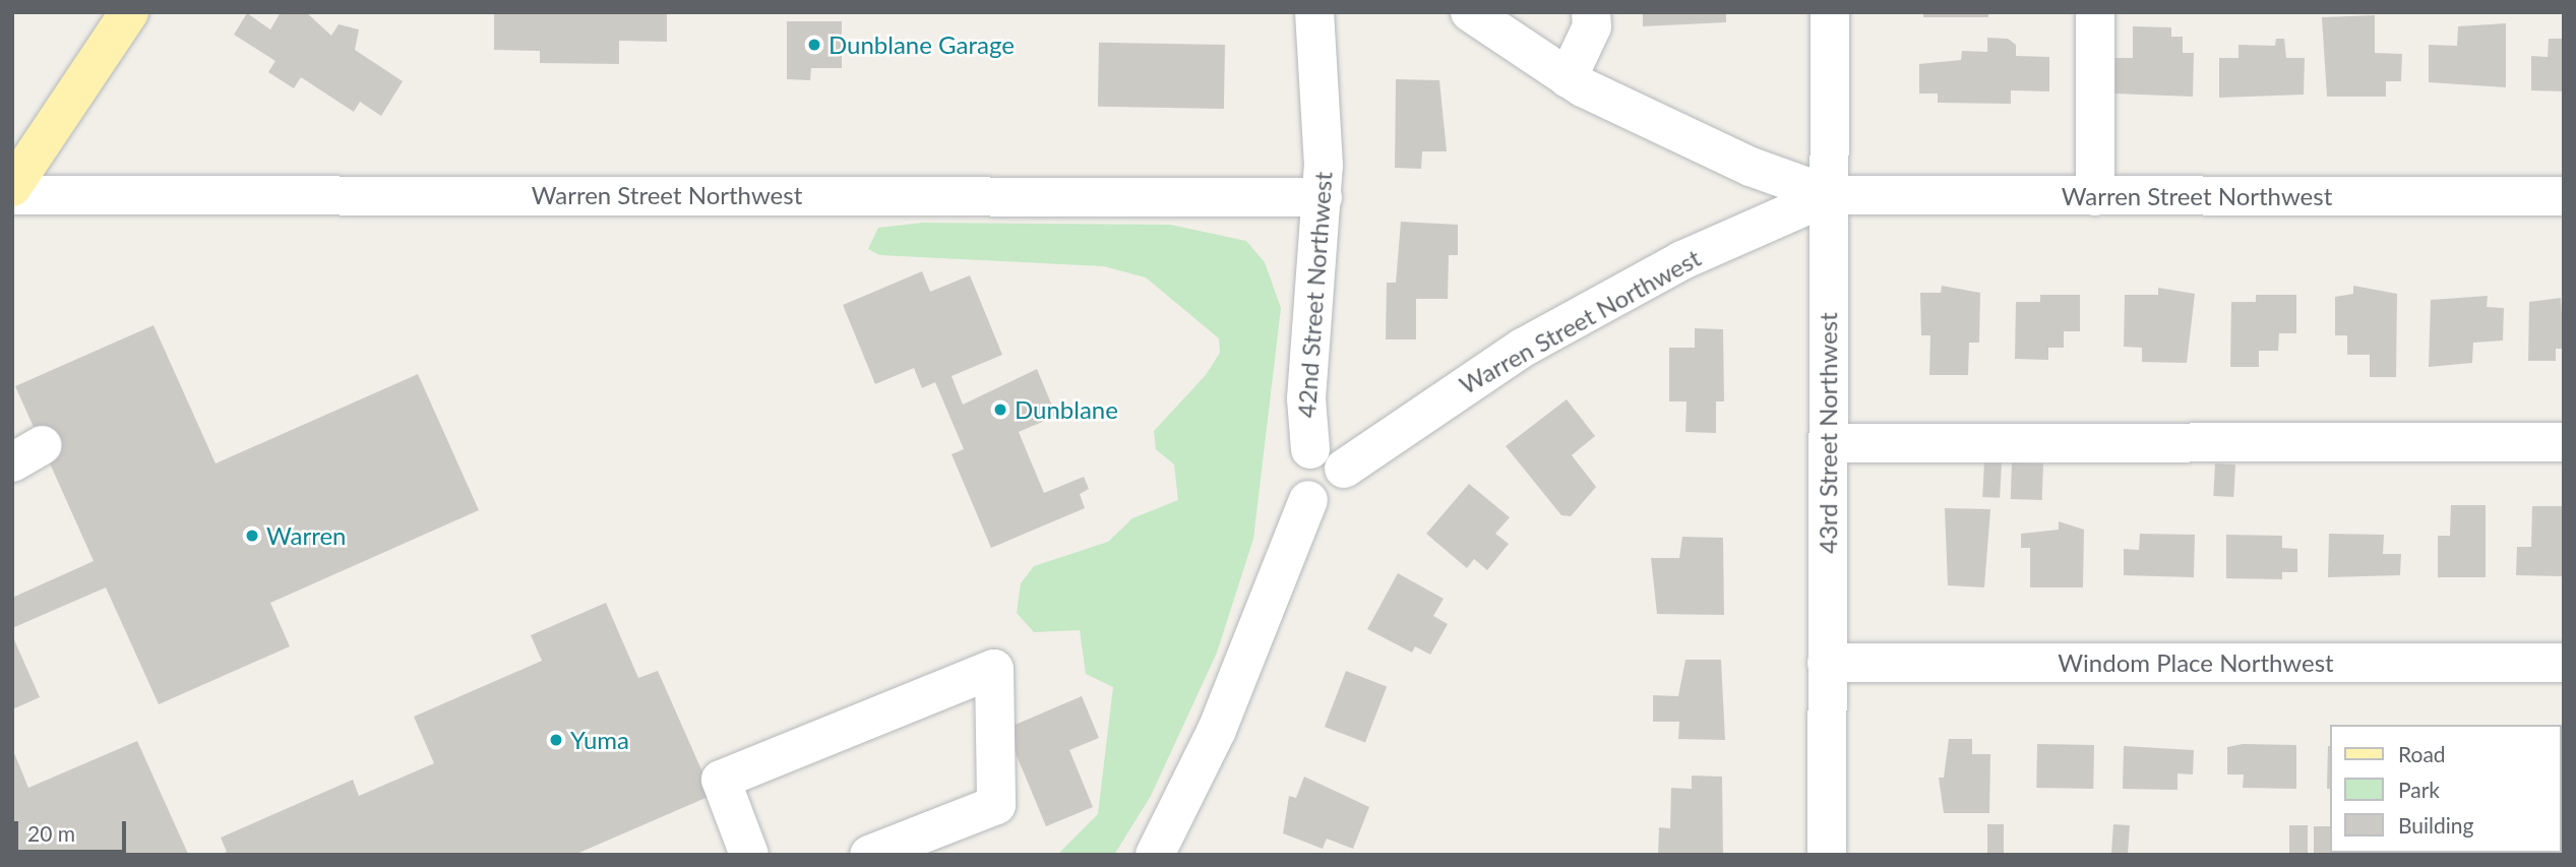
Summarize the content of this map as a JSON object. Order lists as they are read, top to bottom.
{
  "streets": {
    "street": [
      "Warren Street Northwest",
      "42nd Street Northwest",
      "43rd Street Northwest",
      "Windom Place Northwest"
    ]
  },
  "crossings": [
    ["Warren Street Northwest", "42nd Street Northwest"],
    ["Warren Street Northwest", "43rd Street Northwest"],
    ["43rd Street Northwest", "Windom Place Northwest"]
  ],
  "places": [
    "Dunblane Garage",
    "Dunblane",
    "Warren",
    "Yuma"
  ],
  "legend": ["Road", "Park", "Building"],
  "scale_bar": "20 m"
}
